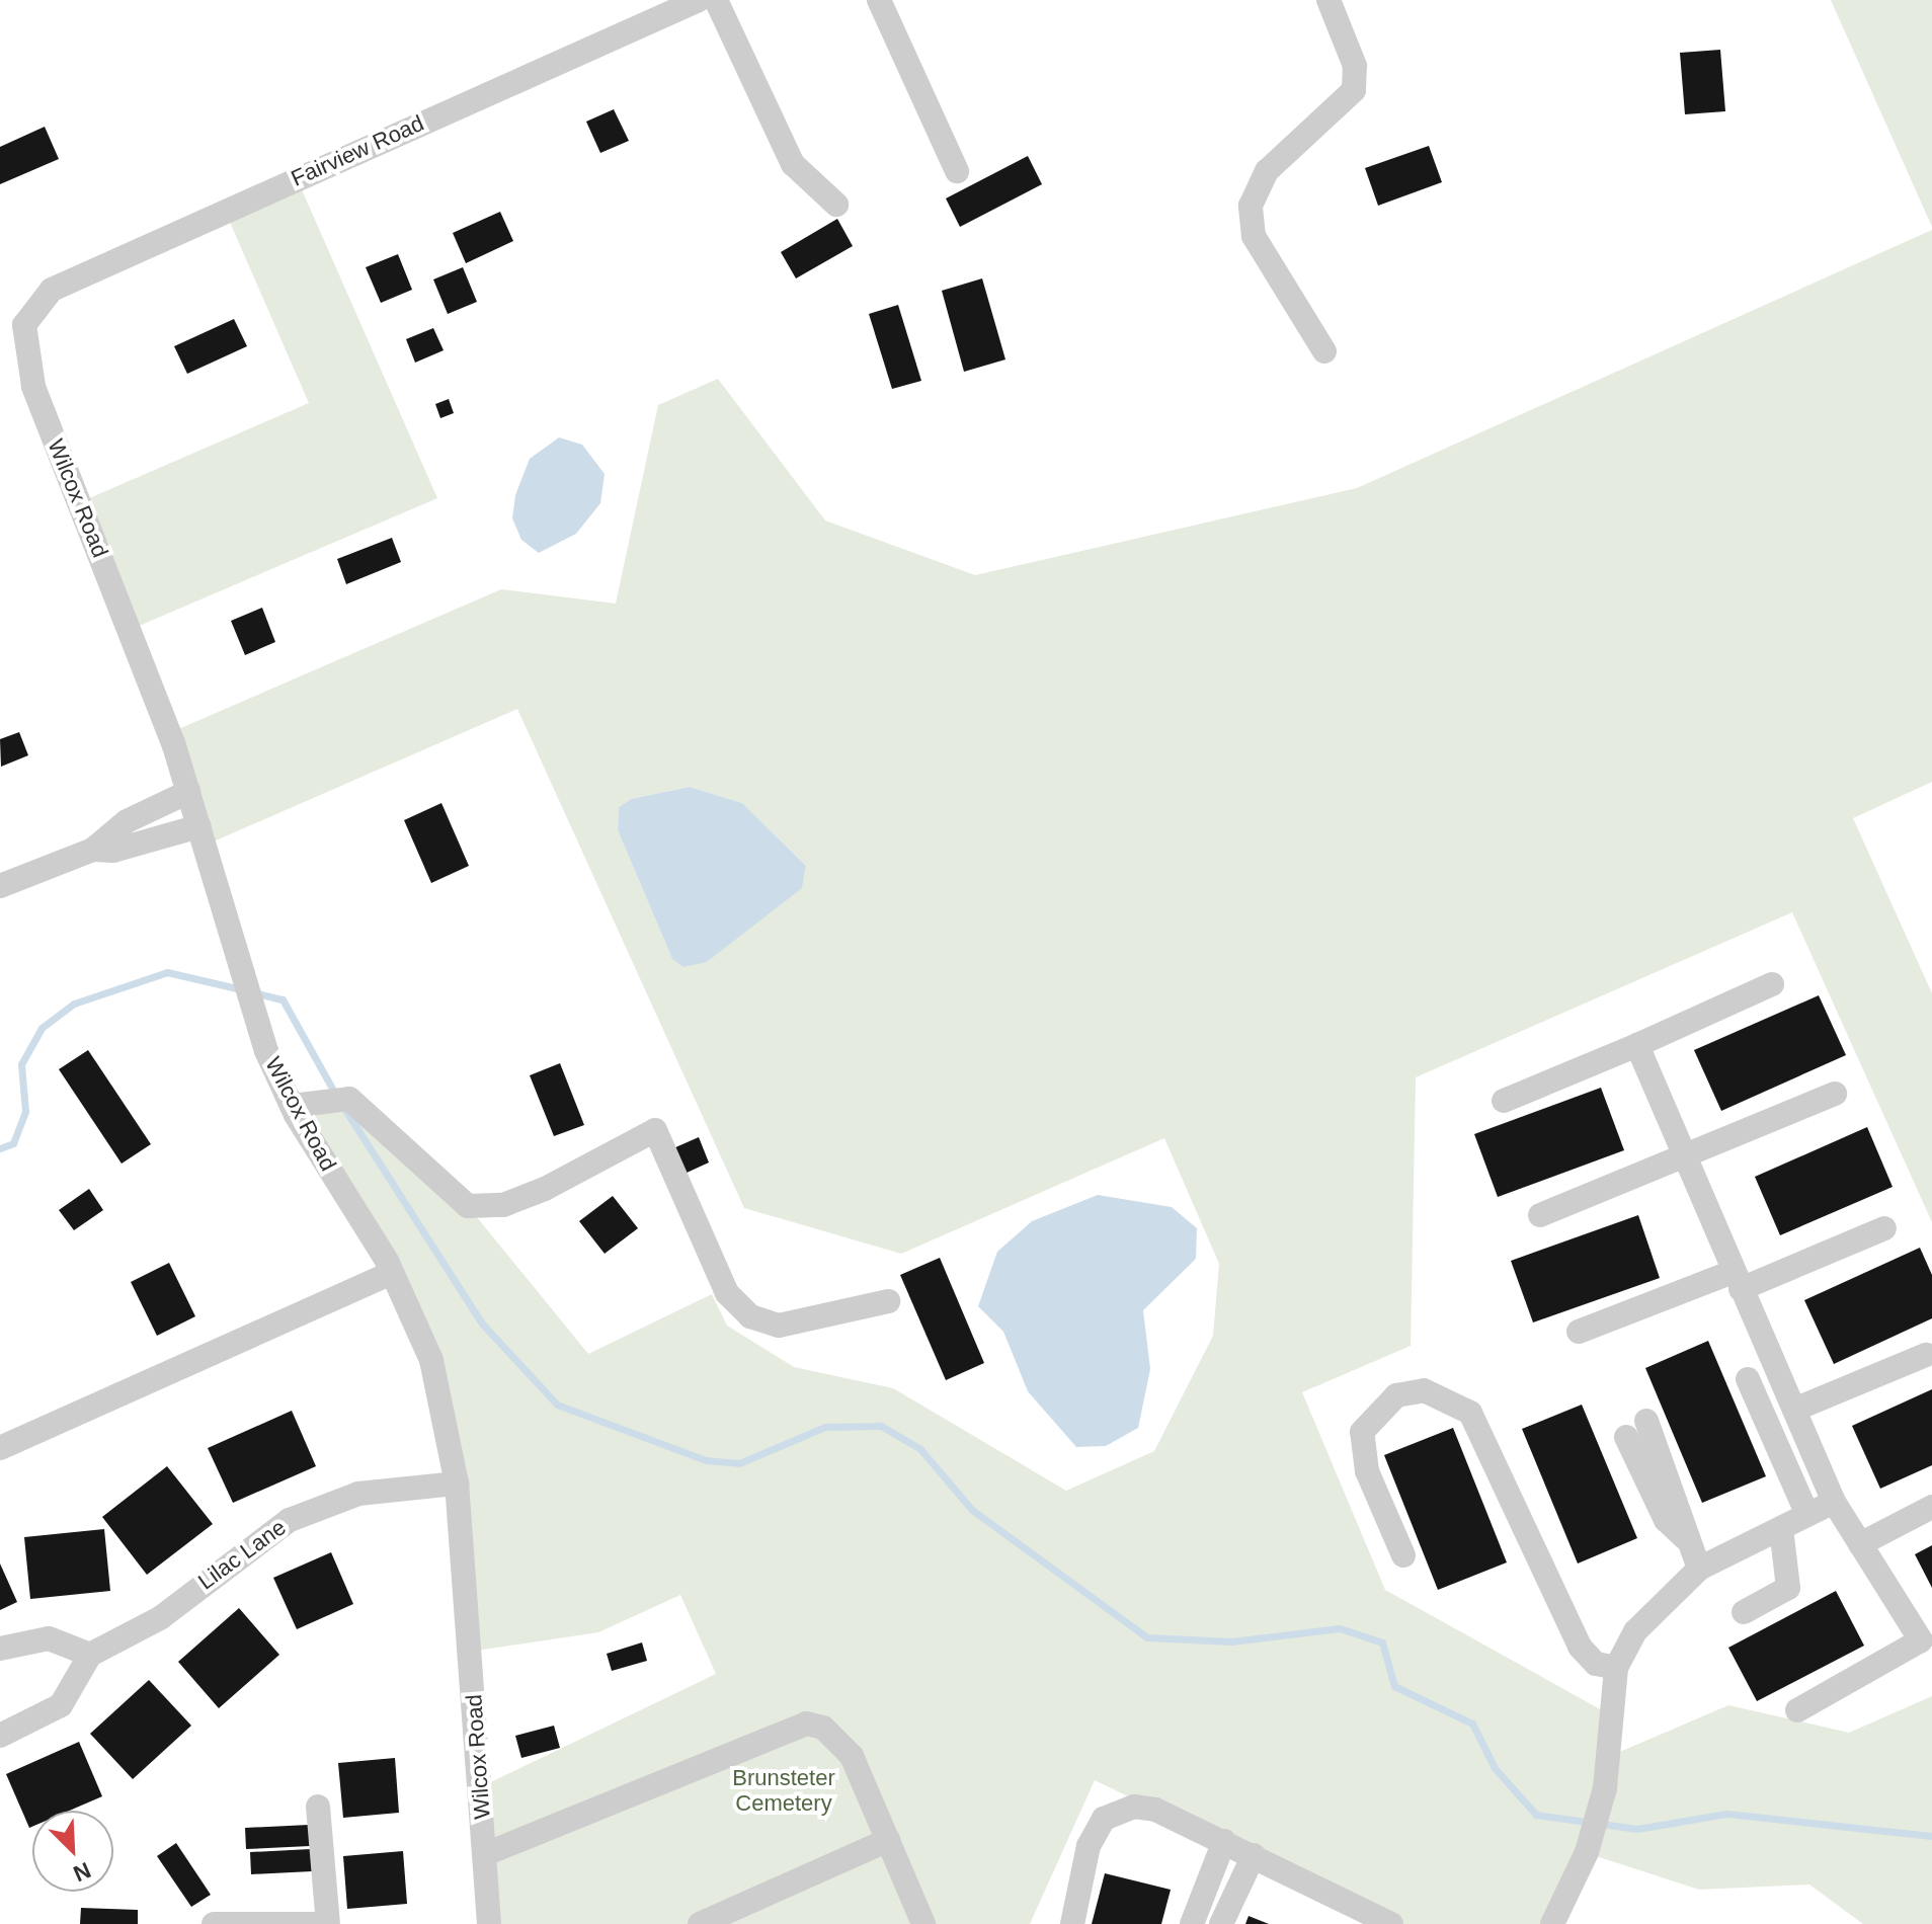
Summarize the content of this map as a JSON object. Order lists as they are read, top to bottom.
{
  "streets": {
    "street": ["Fairview Road", "Wilcox Road", "Lilac Lane"]
  },
  "crossings": [
    ["Fairview Road", "Wilcox Road"],
    ["Wilcox Road", "Lilac Lane"]
  ],
  "parks": ["Brunsteter Cemetery"],
  "north": "bottom right"
}
